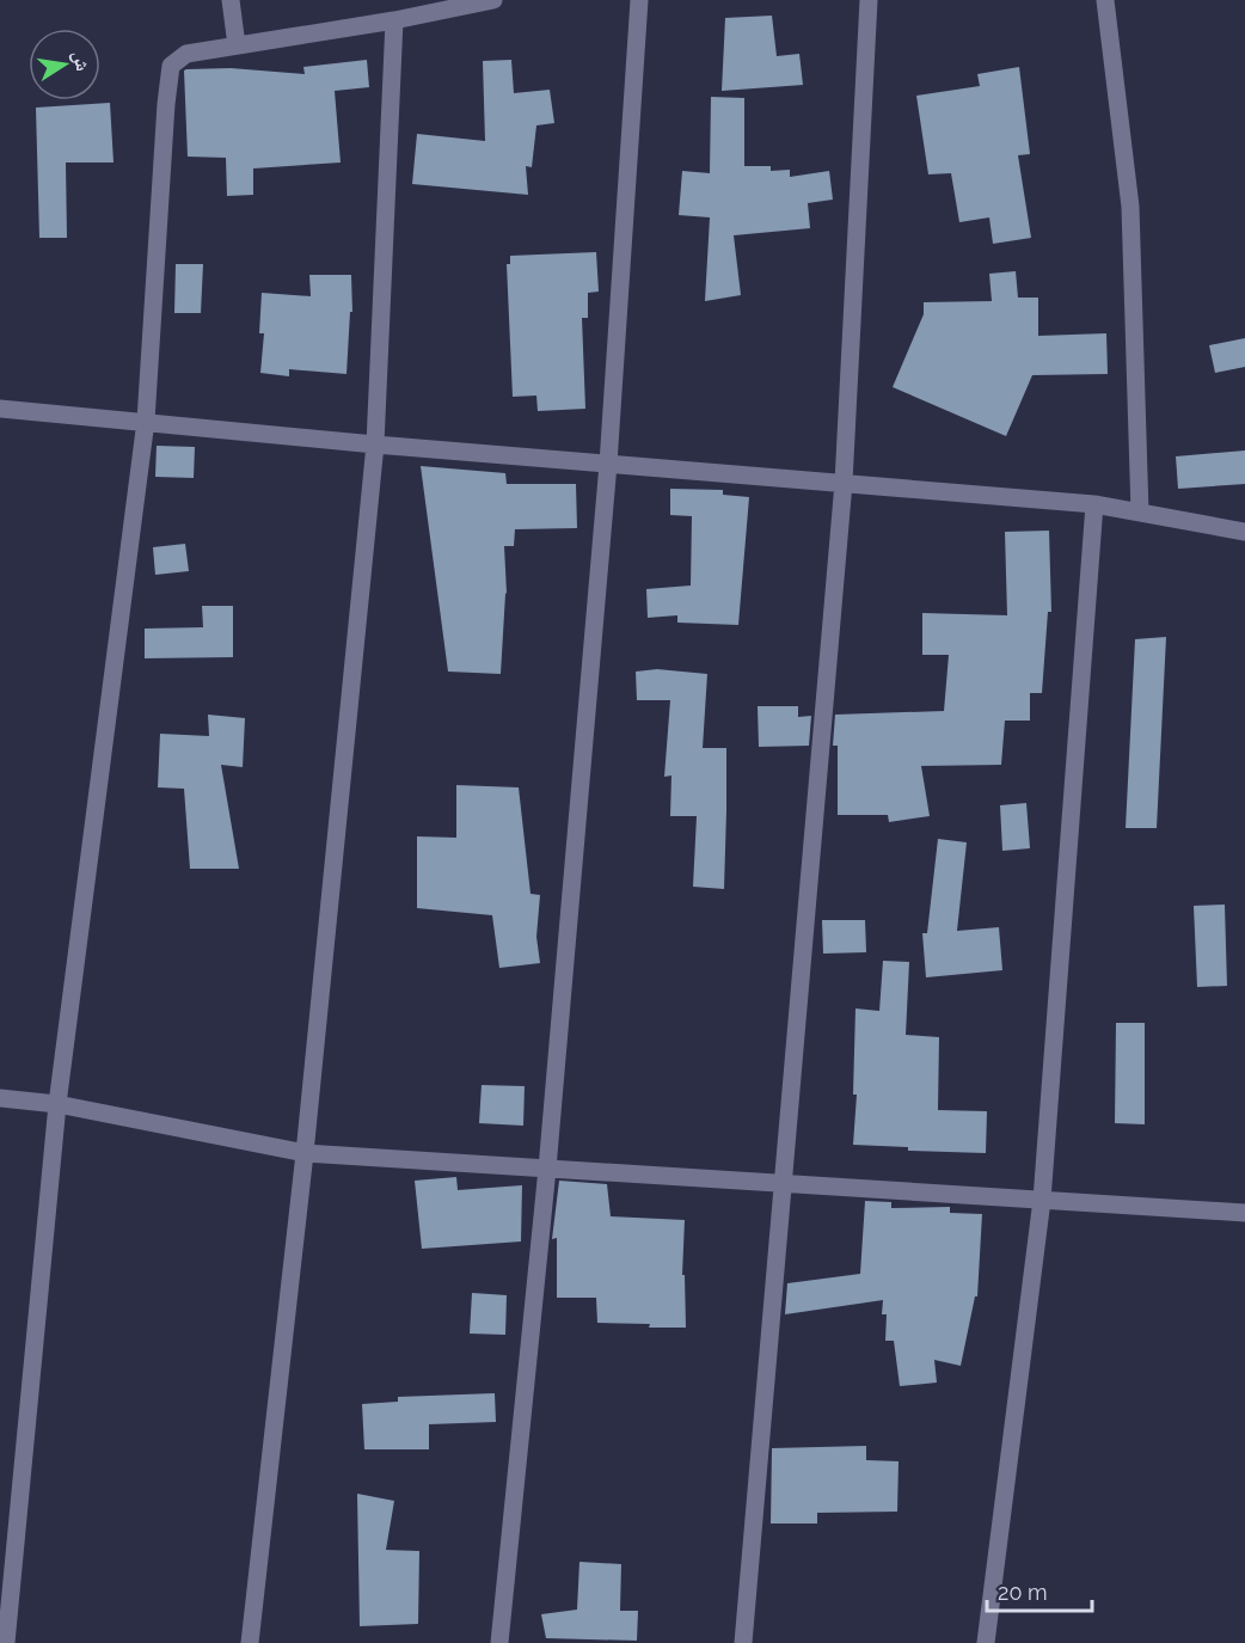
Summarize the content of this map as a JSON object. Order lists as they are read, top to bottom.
{
  "scale_bar": "20 m",
  "north": "right"
}
